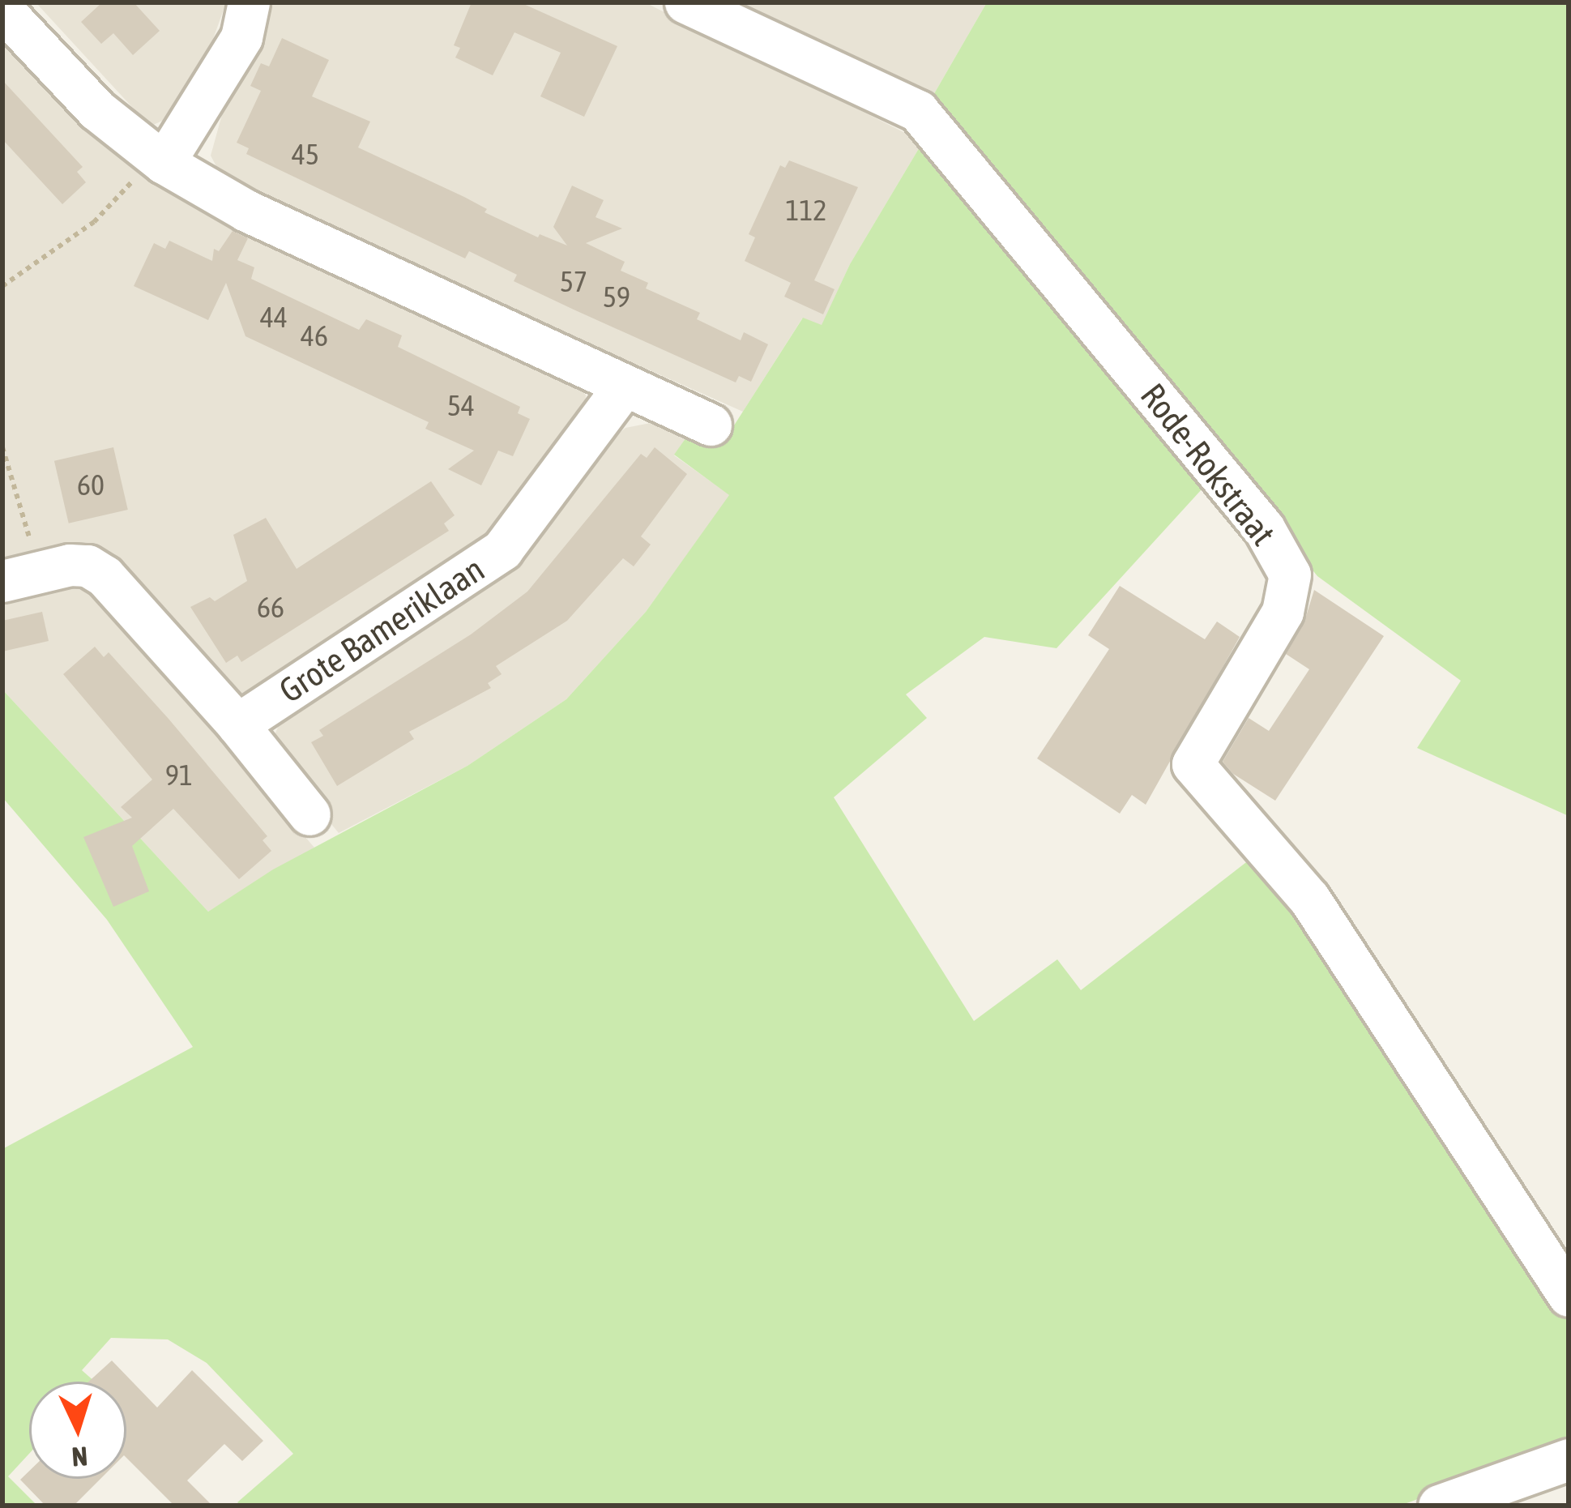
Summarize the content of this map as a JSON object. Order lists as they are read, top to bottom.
{
  "streets": {
    "street": ["Rode-Rokstraat", "Grote Bameriklaan"]
  },
  "house_numbers": [
    "45",
    "112",
    "57",
    "59",
    "44",
    "46",
    "54",
    "60",
    "66",
    "91"
  ],
  "north": "bottom"
}
